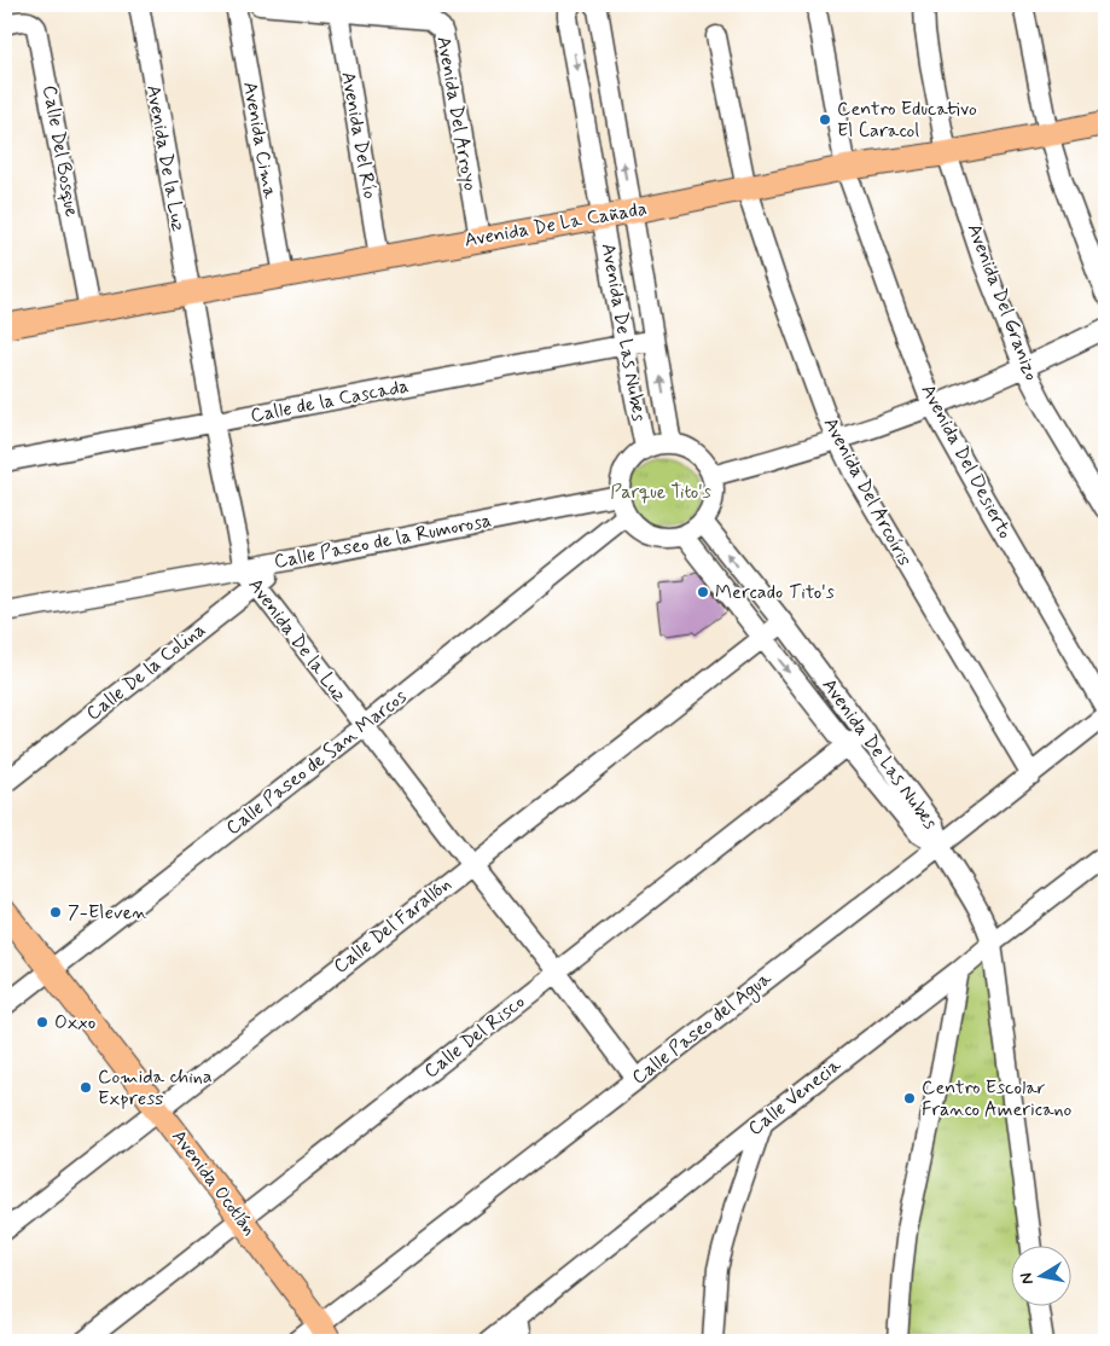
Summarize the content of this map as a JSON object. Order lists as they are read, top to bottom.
{
  "streets": {
    "main road": ["Avenida De La Cañada", "Avenida Ocotlán"],
    "street": [
      "Avenida Del Arroyo",
      "Avenida Del Río",
      "Avenida Cima",
      "Calle Del Bosque",
      "Avenida De la Luz",
      "Avenida Del Granizo",
      "Avenida De Las Nubes",
      "Calle de la Cascada",
      "Avenida Del Desierto",
      "Avenida Del Arcoíris",
      "Calle Paseo de la Rumorosa",
      "Calle De la Colina",
      "Calle Paseo de San Marcos",
      "Calle Del Farallón",
      "Calle Paseo del Agua",
      "Calle Del Risco",
      "Calle Venecia"
    ]
  },
  "crossings": [
    ["Avenida Del Arroyo", "Avenida Del Río"],
    ["Avenida Del Arroyo", "Avenida De La Cañada"],
    ["Avenida Del Río", "Avenida De La Cañada"],
    ["Avenida Cima", "Avenida De La Cañada"],
    ["Calle Del Bosque", "Avenida De La Cañada"],
    ["Avenida De la Luz", "Avenida De La Cañada"],
    ["Avenida De la Luz", "Calle de la Cascada"],
    ["Avenida De la Luz", "Calle Paseo de la Rumorosa"],
    ["Avenida De la Luz", "Calle De la Colina"],
    ["Avenida De la Luz", "Calle Paseo de San Marcos"],
    ["Avenida De la Luz", "Calle Del Farallón"],
    ["Avenida De la Luz", "Calle Paseo del Agua"],
    ["Avenida De la Luz", "Calle Del Risco"],
    ["Avenida De La Cañada", "Avenida Del Granizo"],
    ["Avenida De La Cañada", "Avenida De Las Nubes"],
    ["Avenida De La Cañada", "Avenida Del Desierto"],
    ["Avenida De La Cañada", "Avenida Del Arcoíris"],
    ["Avenida De Las Nubes", "Calle de la Cascada"],
    ["Avenida De Las Nubes", "Calle Paseo de la Rumorosa"],
    ["Avenida De Las Nubes", "Calle Paseo de San Marcos"],
    ["Avenida De Las Nubes", "Calle Del Farallón"],
    ["Avenida De Las Nubes", "Calle Paseo del Agua"],
    ["Avenida De Las Nubes", "Calle Del Risco"],
    ["Avenida De Las Nubes", "Calle Venecia"],
    ["Avenida Del Arcoíris", "Calle Paseo del Agua"],
    ["Calle Paseo de la Rumorosa", "Calle De la Colina"],
    ["Calle Paseo de la Rumorosa", "Calle Paseo de San Marcos"],
    ["Calle Paseo de San Marcos", "Avenida Ocotlán"],
    ["Calle Del Farallón", "Avenida Ocotlán"],
    ["Calle Paseo del Agua", "Avenida Ocotlán"],
    ["Calle Del Risco", "Avenida Ocotlán"]
  ],
  "parks": ["Parque Tito's"],
  "places": [
    "Centro Educativo El Caracol",
    "Mercado Tito's",
    "7-Eleven",
    "Oxxo",
    "Comida china Express",
    "Centro Escolar Franco Americano"
  ],
  "north": "left"
}
